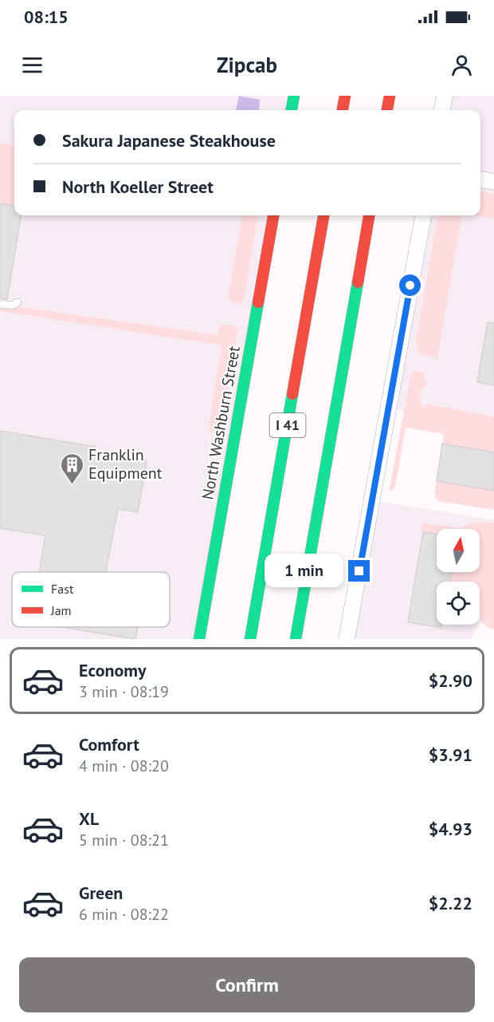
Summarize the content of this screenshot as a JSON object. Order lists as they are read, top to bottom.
{
  "streets": {
    "main road": ["North Washburn Street", "I 41"]
  },
  "places": {
    "building": ["Franklin Equipment"]
  },
  "legend": ["Fast", "Jam"],
  "north": "top",
  "page": {
    "status": "08:15",
    "header": "Zipcab",
    "banner": ["Sakura Japanese Steakhouse", "North Koeller Street"],
    "bubble": "1 min",
    "list": [
      {
        "name": "Economy",
        "note": "3 min · 08:19",
        "value": "$2.90"
      },
      {
        "name": "Comfort",
        "note": "4 min · 08:20",
        "value": "$3.91"
      },
      {
        "name": "XL",
        "note": "5 min · 08:21",
        "value": "$4.93"
      },
      {
        "name": "Green",
        "note": "6 min · 08:22",
        "value": "$2.22"
      }
    ],
    "buttons": "Confirm"
  }
}
